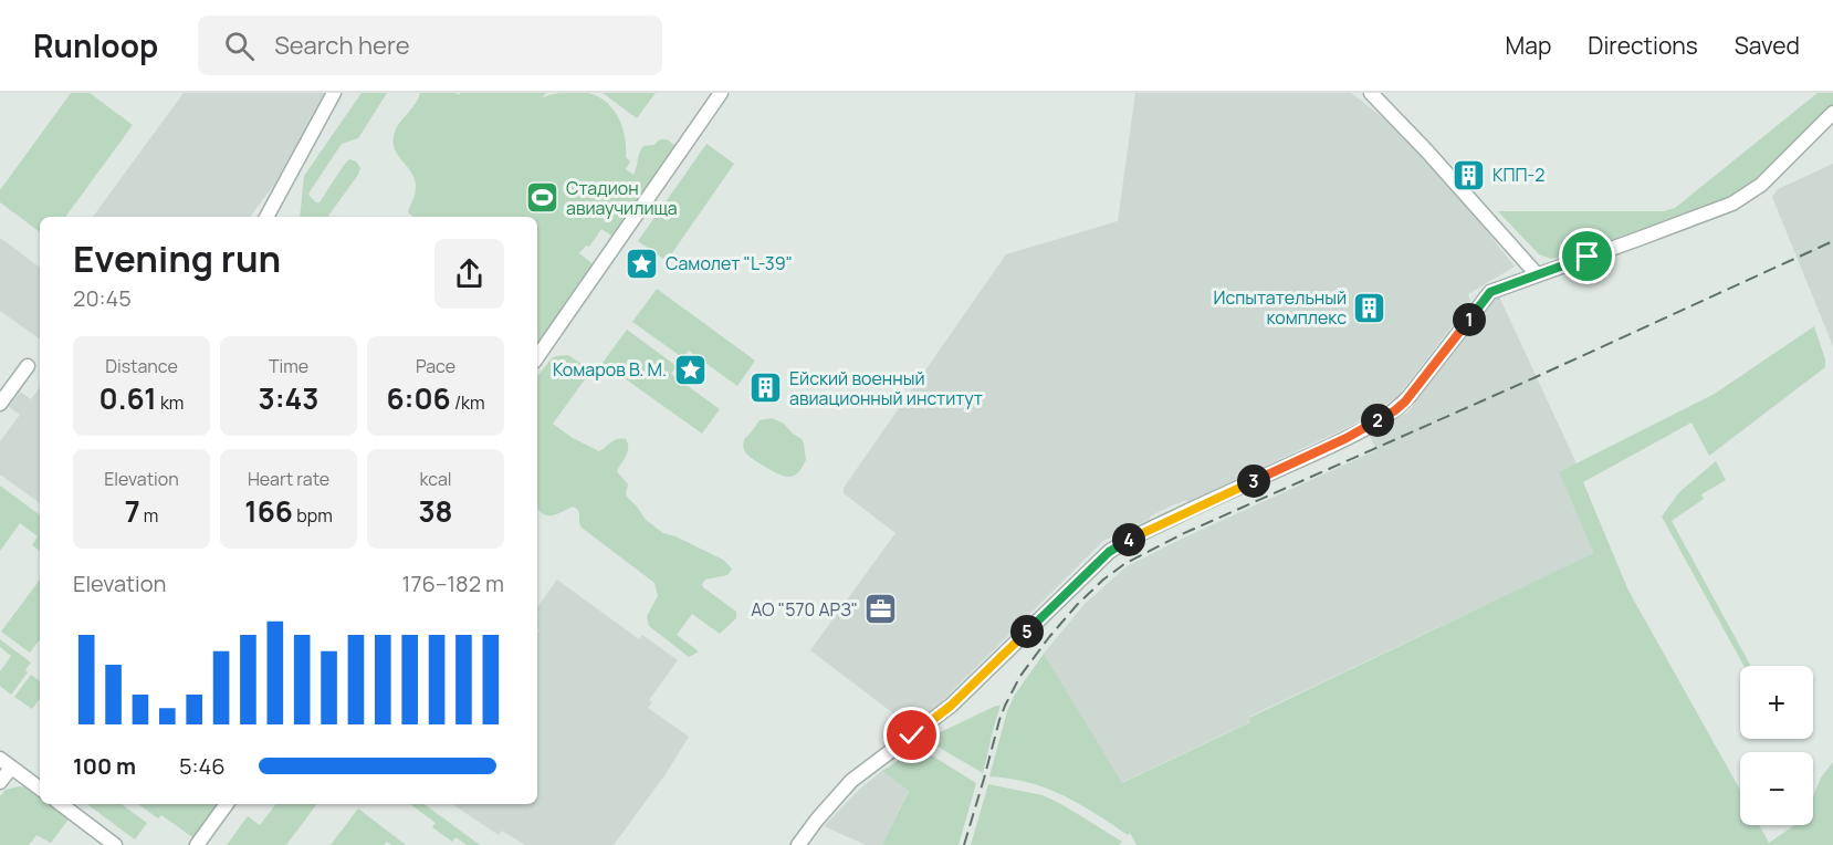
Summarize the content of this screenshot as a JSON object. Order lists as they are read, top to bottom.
{
  "places": {
    "building": ["КПП-2", "Испытательный комплекс", "Ейский военный авиационный институт"],
    "sports": ["Стадион авиаучилища"],
    "place": ["Самолет \"L-39\"", "Комаров В. М."],
    "office": ["АО \"570 АРЗ\""]
  },
  "page": {
    "header": "Runloop",
    "search": "Search here",
    "nav": ["Map", "Directions", "Saved"],
    "heading": ["Evening run", "20:45"],
    "pins": [
      "1",
      "2",
      "3",
      "4",
      "5"
    ],
    "stats": [
      ["Distance", "0.61 km"],
      ["Time", "3:43"],
      ["Pace", "6:06 /km"],
      ["Elevation", "7 m"],
      ["Heart rate", "166 bpm"],
      ["kcal", "38"]
    ],
    "chart": ["Elevation", "176–182 m"],
    "map_buttons": ["+", "−"],
    "list": [
      {
        "name": "100 m",
        "note": "5:46"
      }
    ]
  }
}
